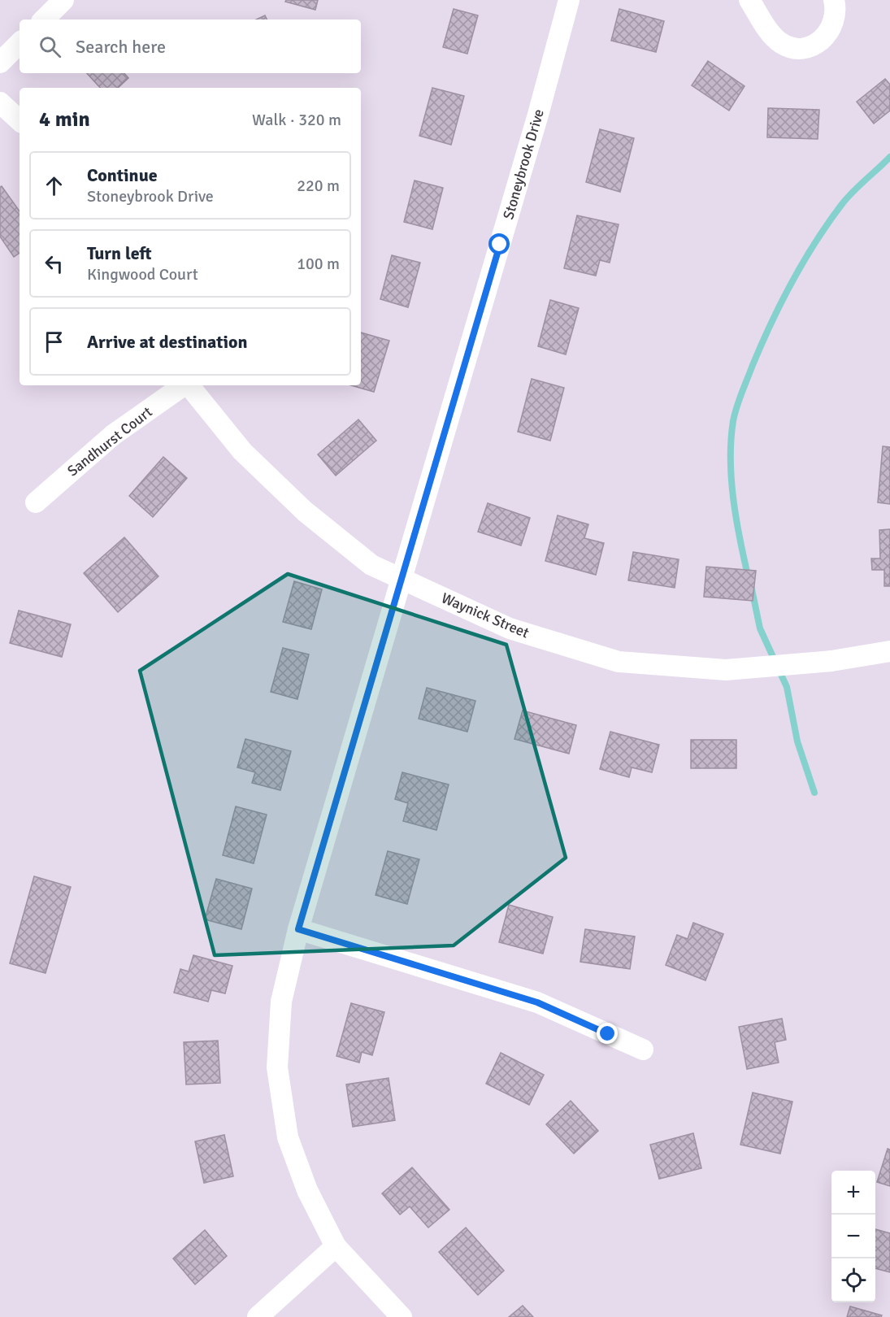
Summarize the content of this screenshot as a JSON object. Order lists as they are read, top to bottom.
{
  "streets": {
    "street": ["Stoneybrook Drive", "Sandhurst Court", "Waynick Street"]
  },
  "crossings": [
    ["Stoneybrook Drive", "Waynick Street"]
  ],
  "page": {
    "search": "Search here",
    "heading": ["4 min", "Walk · 320 m"],
    "list": [
      ["Continue", "Stoneybrook Drive", "220 m"],
      ["Turn left", "Kingwood Court", "100 m"],
      "Arrive at destination"
    ],
    "map_buttons": ["+", "−"]
  }
}
